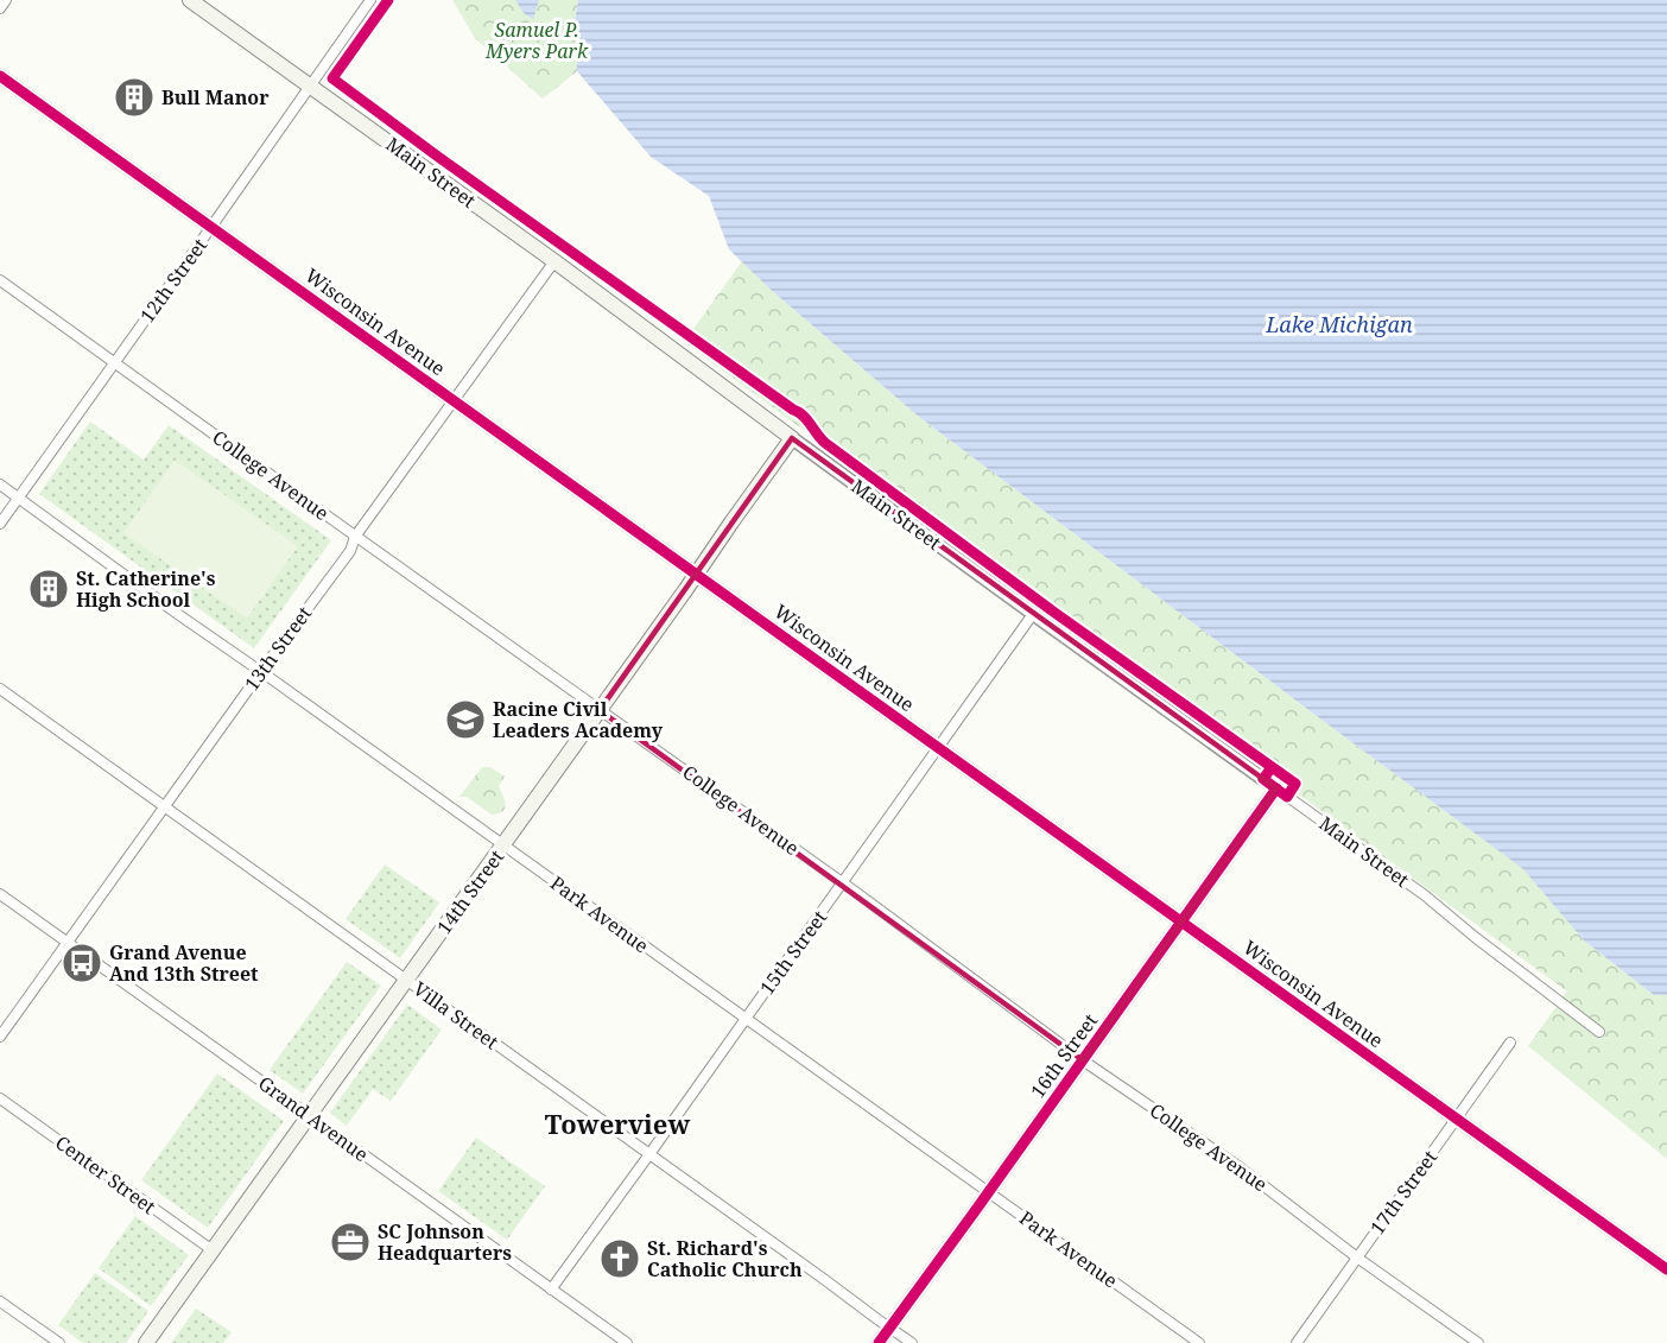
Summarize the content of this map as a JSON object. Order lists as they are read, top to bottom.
{
  "streets": {
    "main road": ["Main Street", "14th Street"],
    "street": [
      "12th Street",
      "Wisconsin Avenue",
      "College Avenue",
      "13th Street",
      "Park Avenue",
      "15th Street",
      "Villa Street",
      "16th Street",
      "Grand Avenue",
      "Center Street",
      "17th Street"
    ]
  },
  "crossings": [
    ["Main Street", "12th Street"],
    ["Main Street", "13th Street"],
    ["Main Street", "14th Street"],
    ["Main Street", "15th Street"],
    ["Main Street", "16th Street"],
    ["12th Street", "Wisconsin Avenue"],
    ["12th Street", "College Avenue"],
    ["12th Street", "Park Avenue"],
    ["Wisconsin Avenue", "13th Street"],
    ["Wisconsin Avenue", "14th Street"],
    ["Wisconsin Avenue", "15th Street"],
    ["Wisconsin Avenue", "16th Street"],
    ["Wisconsin Avenue", "17th Street"],
    ["College Avenue", "13th Street"],
    ["College Avenue", "14th Street"],
    ["College Avenue", "15th Street"],
    ["College Avenue", "16th Street"],
    ["College Avenue", "17th Street"],
    ["13th Street", "Park Avenue"],
    ["13th Street", "Villa Street"],
    ["13th Street", "Grand Avenue"],
    ["14th Street", "Park Avenue"],
    ["14th Street", "Villa Street"],
    ["14th Street", "Grand Avenue"],
    ["14th Street", "Center Street"],
    ["Park Avenue", "15th Street"],
    ["Park Avenue", "16th Street"],
    ["15th Street", "Villa Street"],
    ["15th Street", "Grand Avenue"],
    ["Villa Street", "16th Street"]
  ],
  "districts": ["Towerview"],
  "water": ["Lake Michigan"],
  "parks": ["Samuel P. Myers Park"],
  "places": {
    "building": ["Bull Manor", "St. Catherine's High School"],
    "school or university": ["Racine Civil Leaders Academy"],
    "bus stop": ["Grand Avenue And 13th Street"],
    "office": ["SC Johnson Headquarters"],
    "church": ["St. Richard's Catholic Church"]
  }
}
